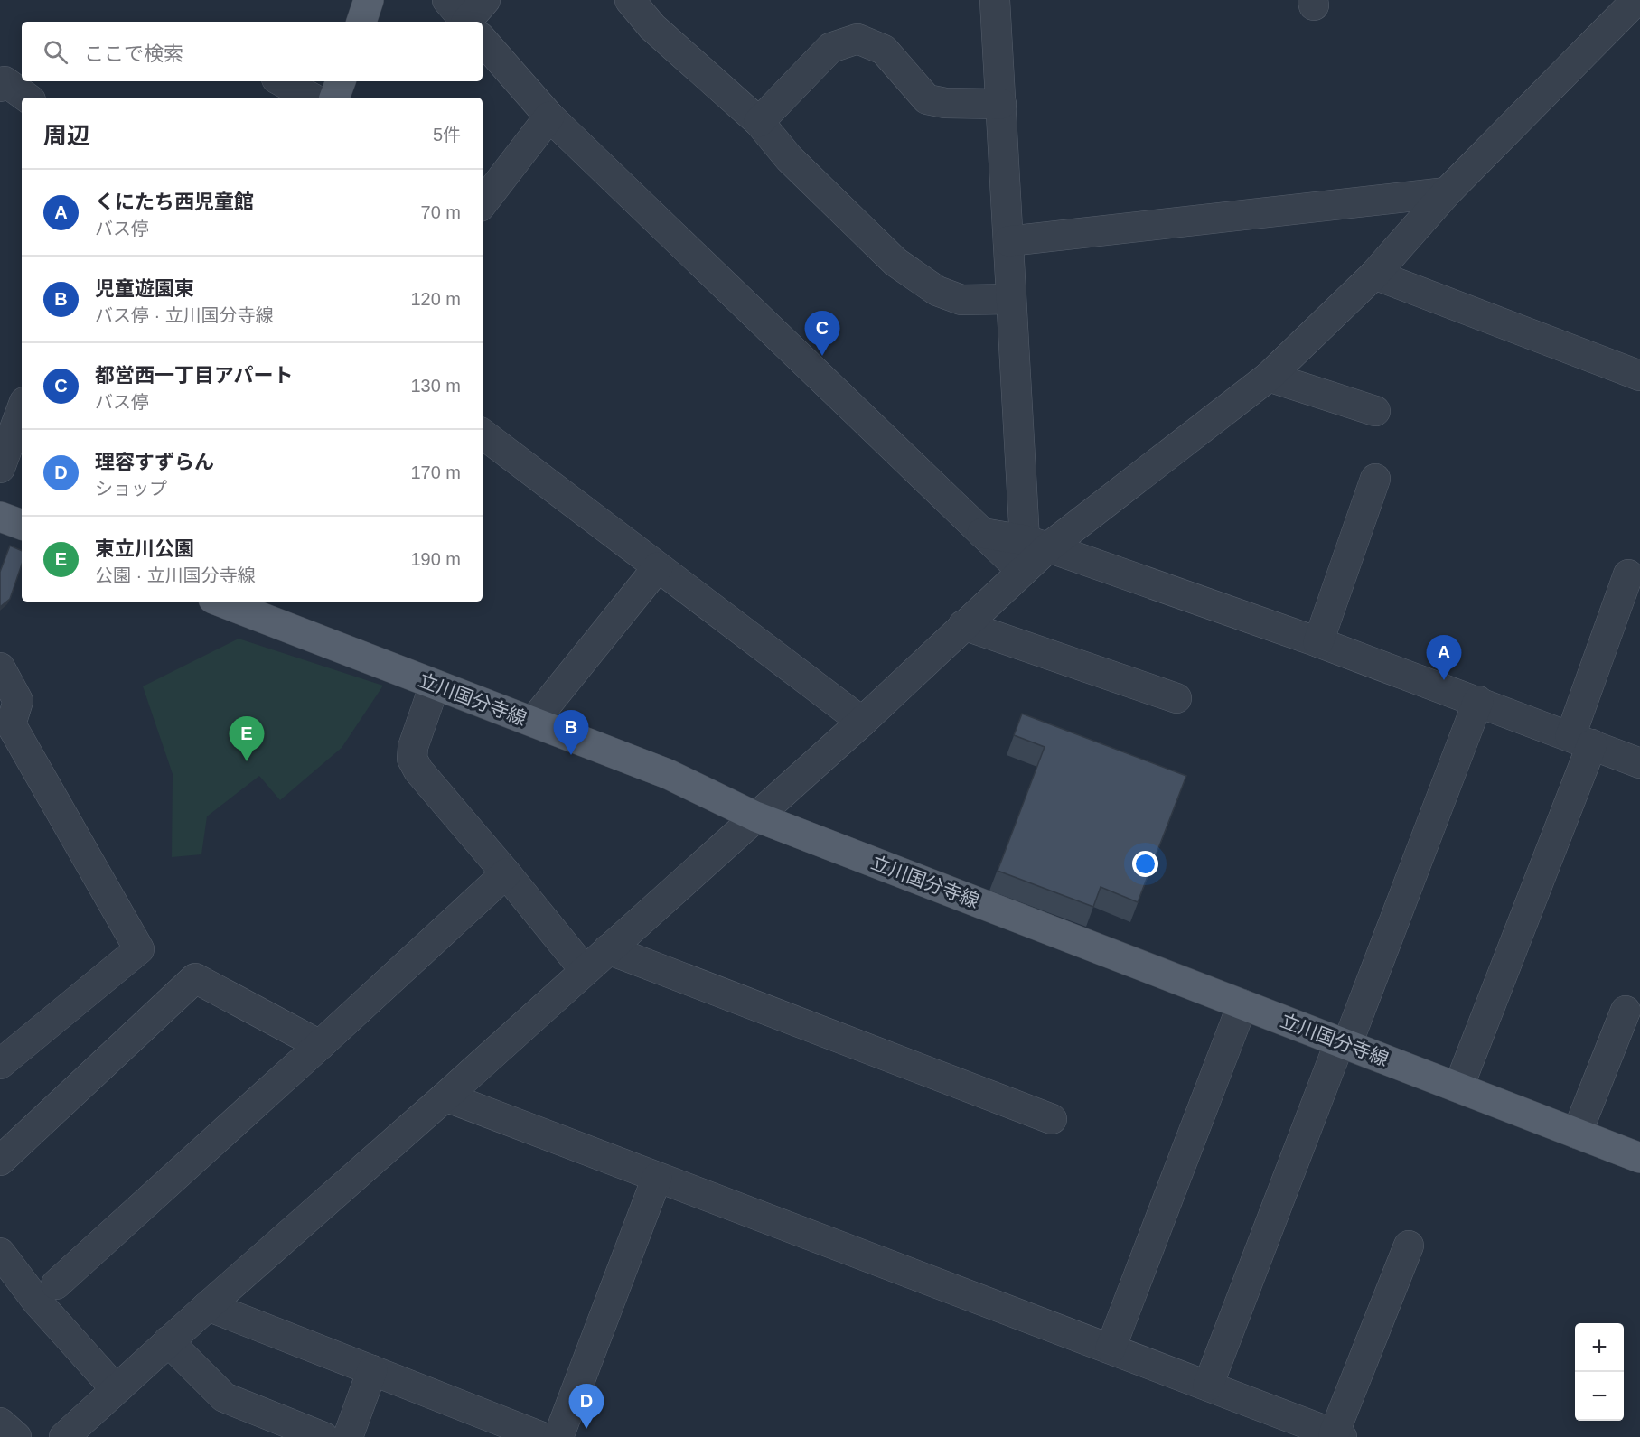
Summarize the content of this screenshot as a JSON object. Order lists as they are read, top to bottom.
{
  "streets": {
    "main road": ["立川国分寺線"]
  },
  "page": {
    "search": "ここで検索",
    "heading": ["周辺", "5件"],
    "list": [
      {
        "mark": "A",
        "name": "くにたち西児童館",
        "note": "バス停",
        "value": "70 m"
      },
      {
        "mark": "B",
        "name": "児童遊園東",
        "note": "バス停 · 立川国分寺線",
        "value": "120 m"
      },
      {
        "mark": "C",
        "name": "都営西一丁目アパート",
        "note": "バス停",
        "value": "130 m"
      },
      {
        "mark": "D",
        "name": "理容すずらん",
        "note": "ショップ",
        "value": "170 m"
      },
      {
        "mark": "E",
        "name": "東立川公園",
        "note": "公園 · 立川国分寺線",
        "value": "190 m"
      }
    ],
    "pins": [
      "C",
      "A",
      "B",
      "E",
      "D"
    ],
    "map_buttons": ["+", "−"]
  }
}
